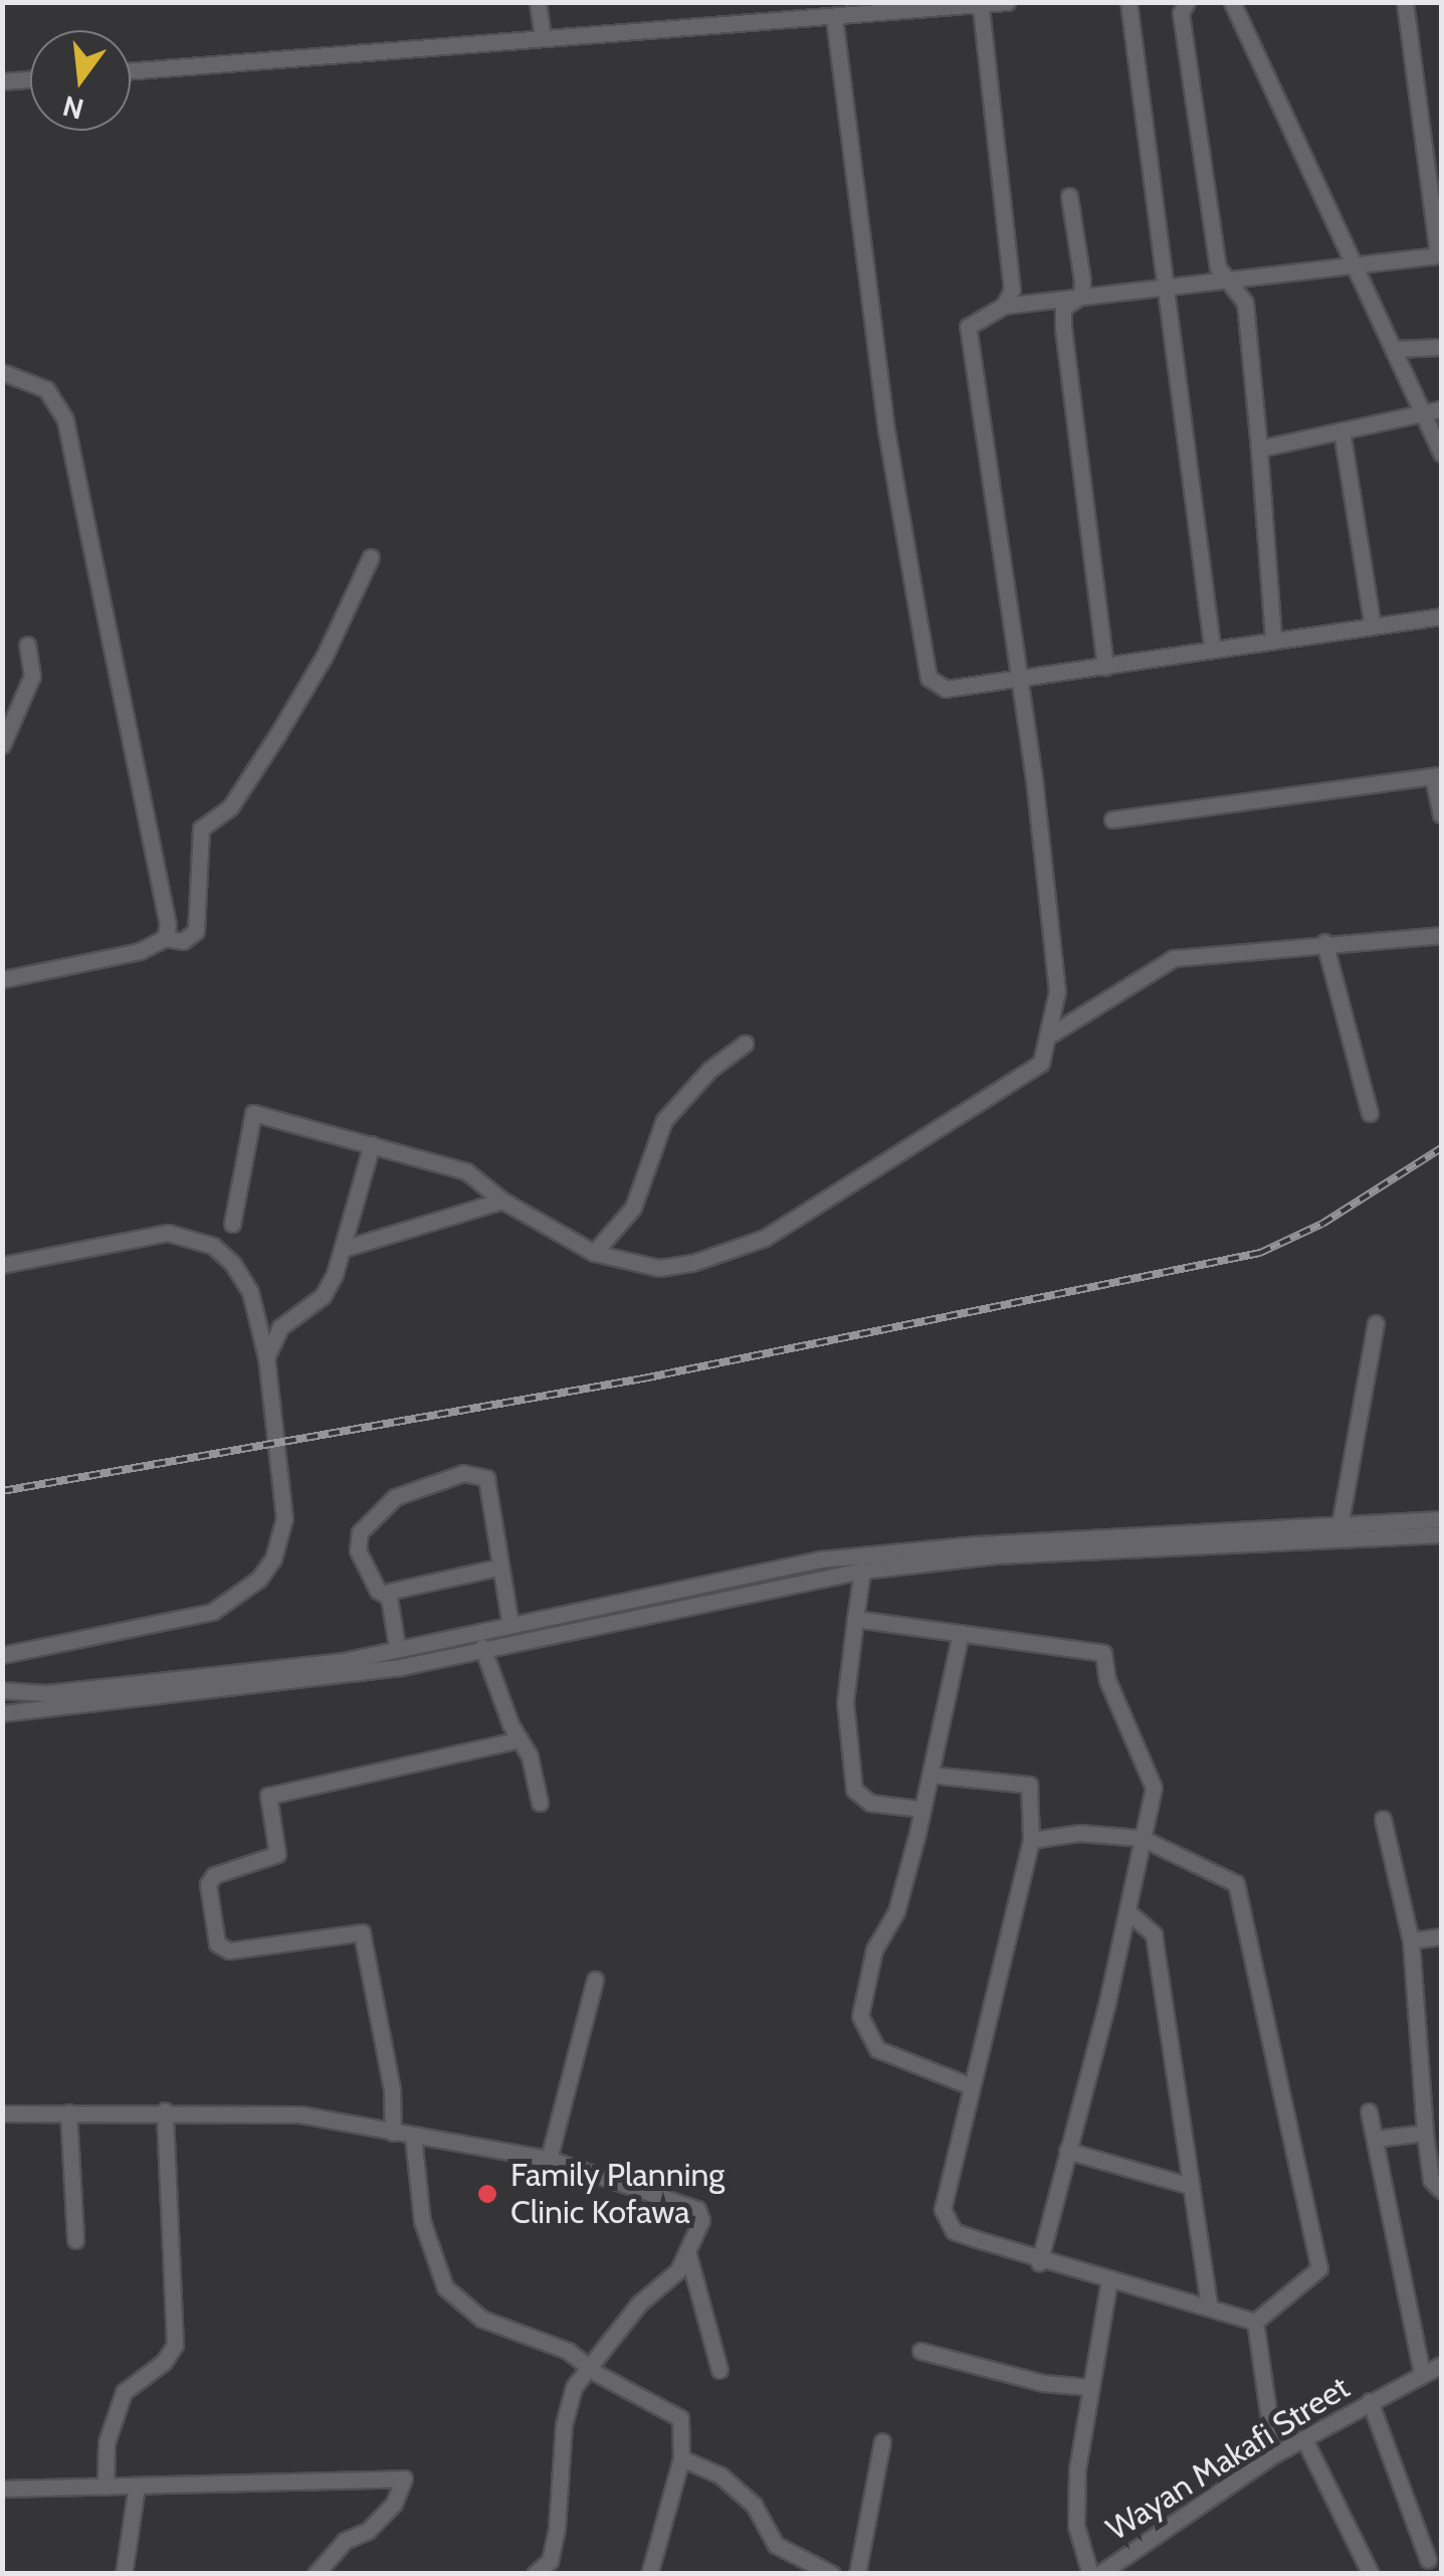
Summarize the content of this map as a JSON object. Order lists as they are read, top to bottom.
{
  "streets": {
    "street": ["Wayan Makafi Street"]
  },
  "places": ["Family Planning Clinic Kofawa"],
  "north": "bottom"
}
